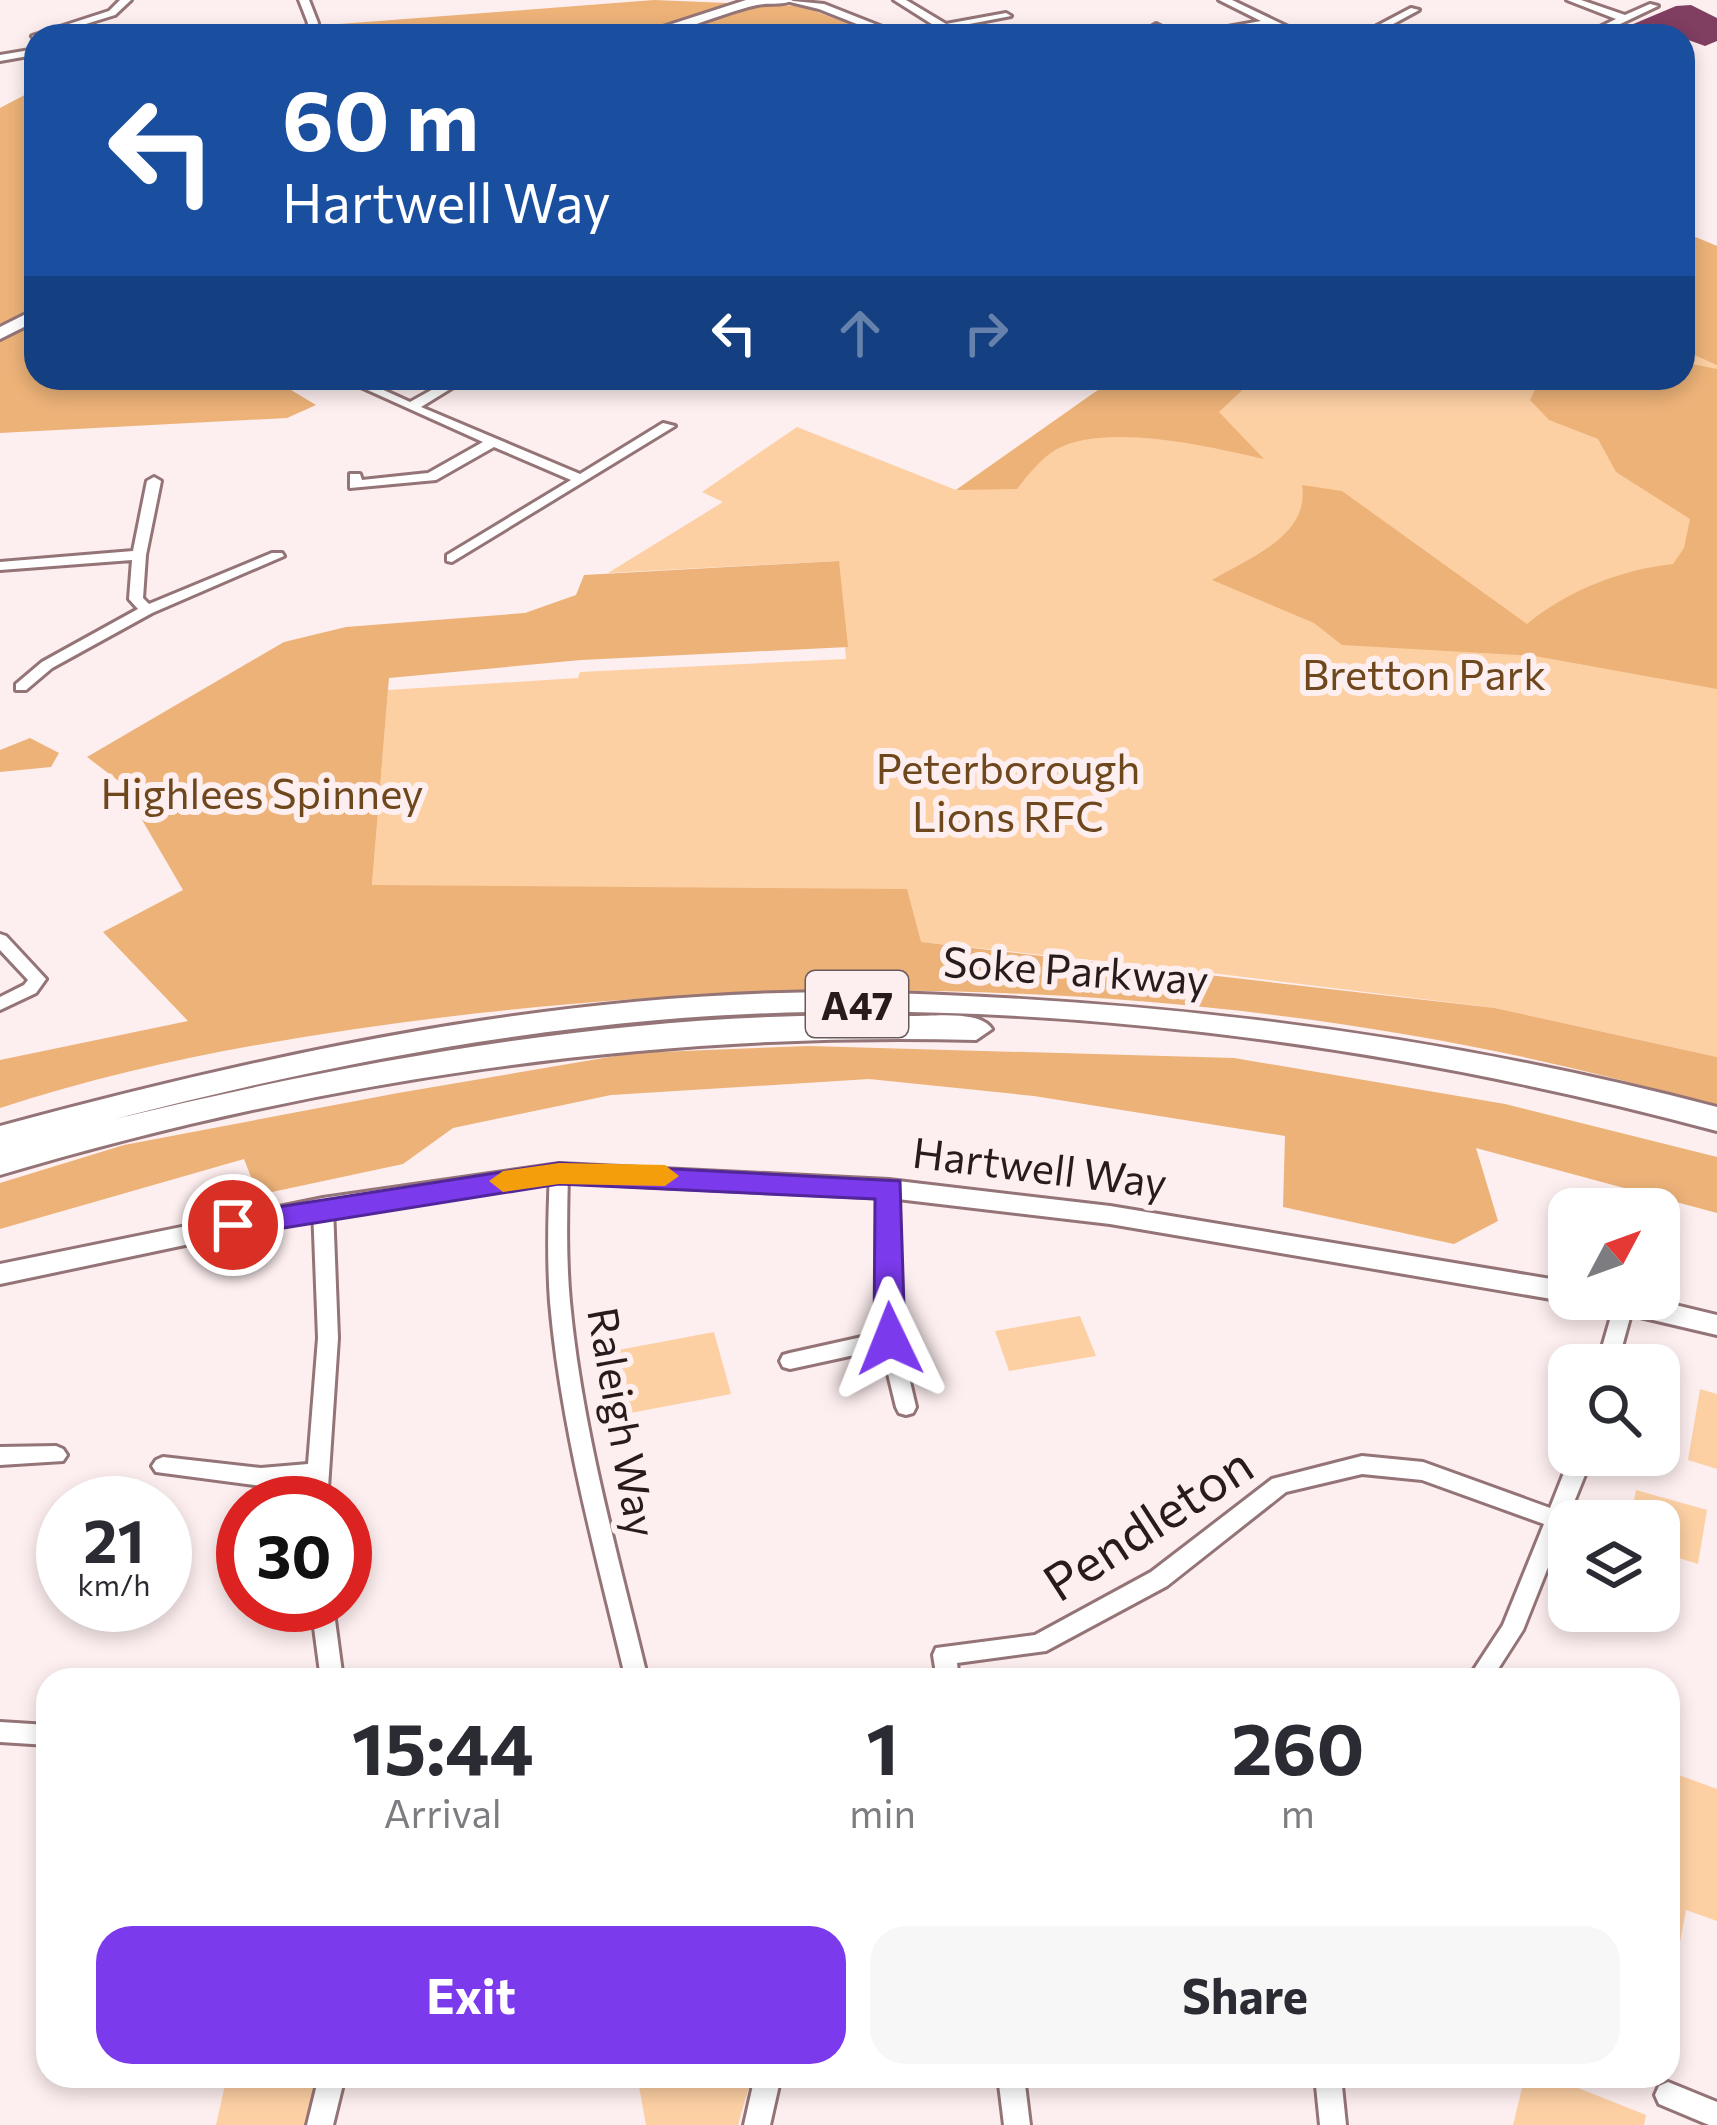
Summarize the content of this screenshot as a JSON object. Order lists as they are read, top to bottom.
{
  "streets": {
    "highway": ["Soke Parkway", "A47"],
    "street": ["Hartwell Way", "Raleigh Way", "Pendleton"]
  },
  "crossings": [
    ["Hartwell Way", "Raleigh Way"]
  ],
  "parks": ["Bretton Park", "Peterborough Lions RFC", "Highlees Spinney"],
  "north": "top right",
  "page": {
    "turn": ["60 m", "Hartwell Way"],
    "speed": "21 km/h",
    "limit": "30",
    "eta": [
      "15:44",
      "Arrival",
      "1",
      "min",
      "260",
      "m"
    ],
    "buttons": ["Exit", "Share"]
  }
}
